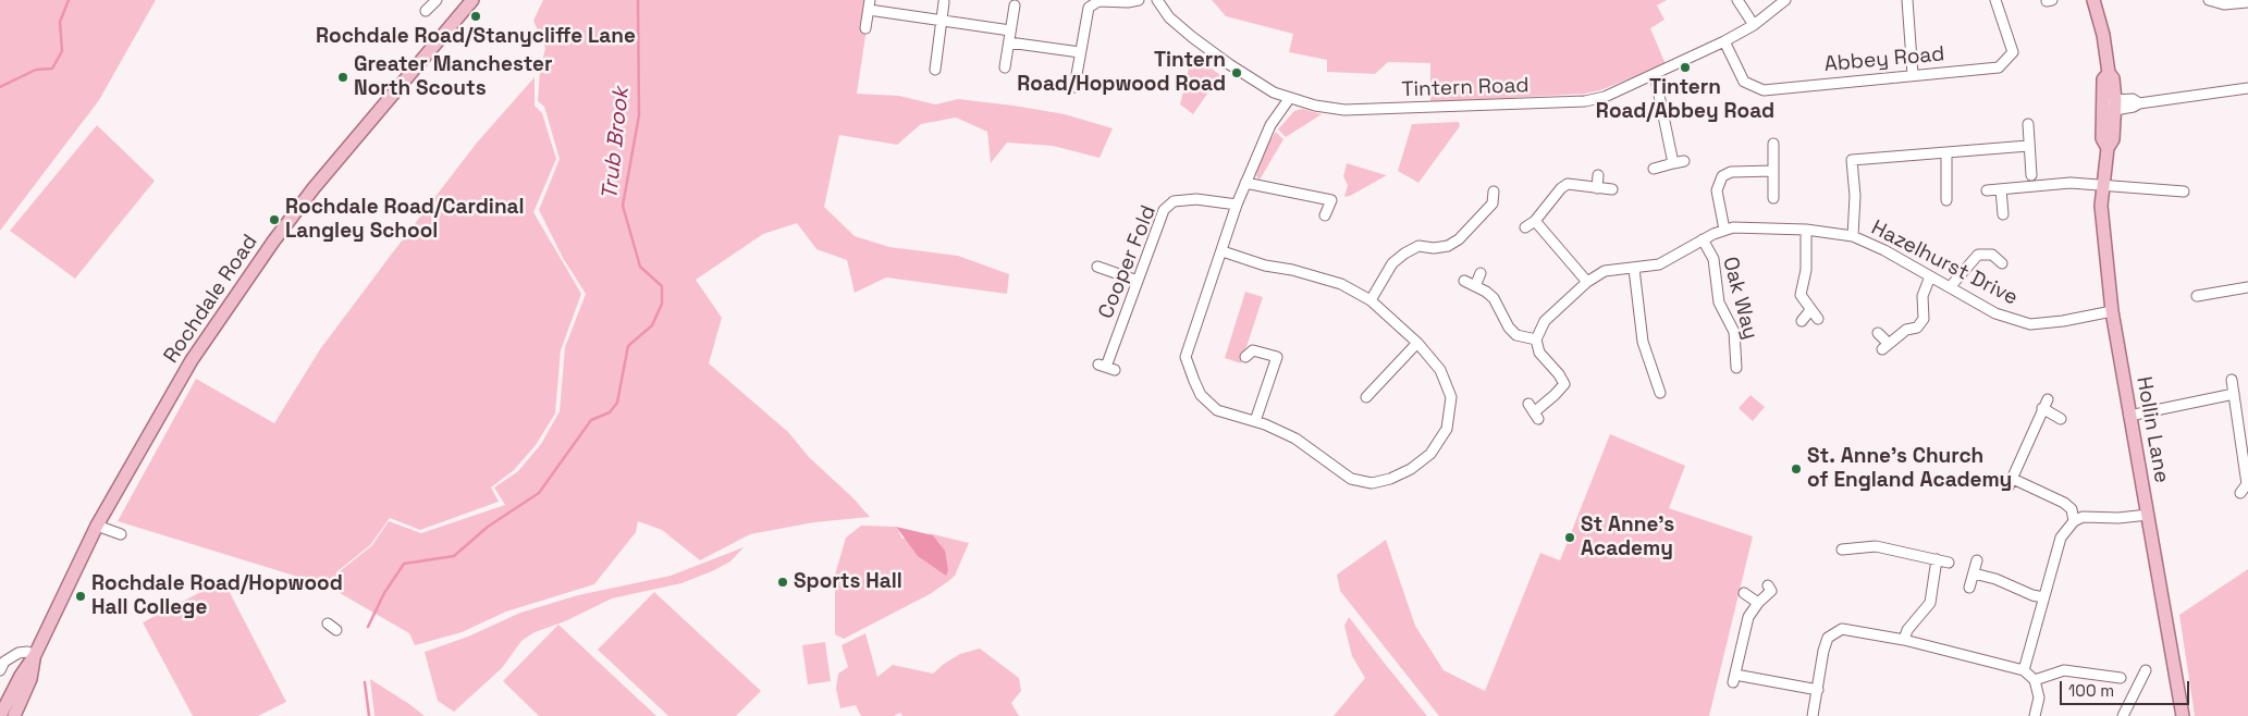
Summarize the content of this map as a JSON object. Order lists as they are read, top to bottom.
{
  "streets": {
    "main road": ["Rochdale Road", "Hollin Lane"],
    "street": [
      "Abbey Road",
      "Tintern Road",
      "Cooper Fold",
      "Hazelhurst Drive",
      "Oak Way"
    ]
  },
  "crossings": [
    ["Abbey Road", "Tintern Road"],
    ["Hazelhurst Drive", "Oak Way"],
    ["Hazelhurst Drive", "Hollin Lane"]
  ],
  "water": ["Trub Brook"],
  "places": [
    "Rochdale Road/Stanycliffe Lane",
    "Tintern Road/Abbey Road",
    "Tintern Road/Hopwood Road",
    "Greater Manchester North Scouts",
    "Rochdale Road/Cardinal Langley School",
    "St. Anne's Church of England Academy",
    "St Anne's Academy",
    "Sports Hall",
    "Rochdale Road/Hopwood Hall College"
  ],
  "scale_bar": "100 m"
}
